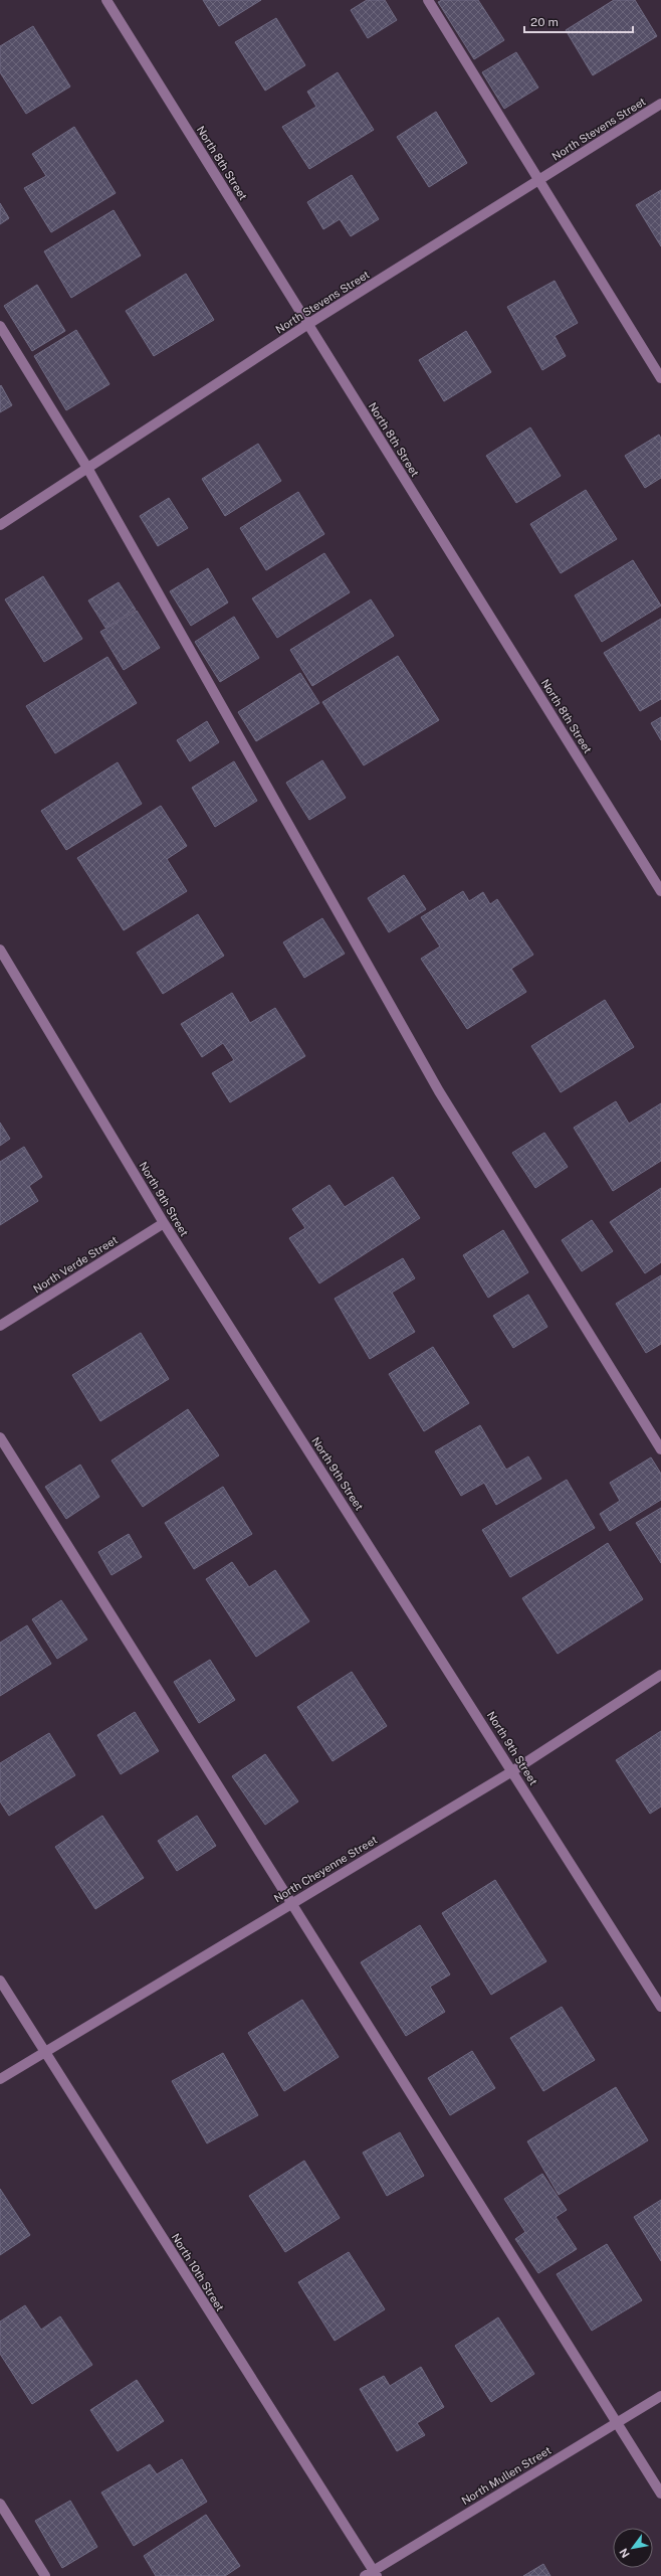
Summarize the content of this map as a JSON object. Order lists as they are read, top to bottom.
{
  "streets": {
    "street": [
      "North Stevens Street",
      "North 8th Street",
      "North 9th Street",
      "North Verde Street",
      "North Cheyenne Street",
      "North 10th Street",
      "North Mullen Street"
    ]
  },
  "crossings": [
    ["North Stevens Street", "North 8th Street"],
    ["North 9th Street", "North Verde Street"],
    ["North 9th Street", "North Cheyenne Street"],
    ["North Cheyenne Street", "North 10th Street"],
    ["North 10th Street", "North Mullen Street"]
  ],
  "scale_bar": "20 m",
  "north": "bottom left"
}
